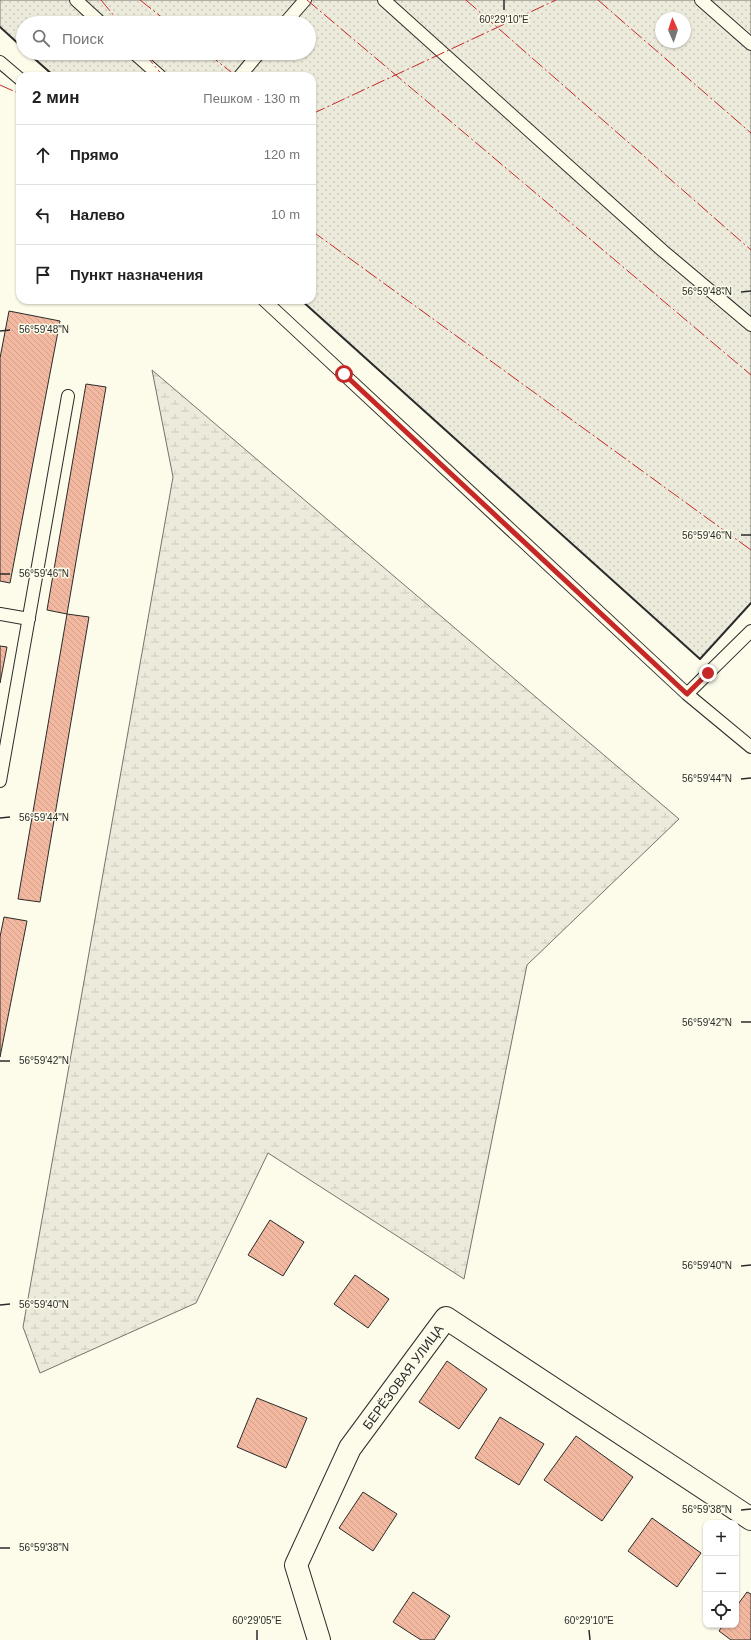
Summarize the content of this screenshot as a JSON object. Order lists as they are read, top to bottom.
{
  "streets": {
    "street": ["БЕРЁЗОВАЯ УЛИЦА"]
  },
  "north": "top",
  "page": {
    "search": "Поиск",
    "heading": ["2 мин", "Пешком · 130 m"],
    "list": [
      ["Прямо", "120 m"],
      ["Налево", "10 m"],
      "Пункт назначения"
    ],
    "map_buttons": ["+", "−"]
  },
  "coordinates": [
    "60°29'10\"E",
    "56°59'48\"N",
    "56°59'46\"N",
    "56°59'44\"N",
    "56°59'42\"N",
    "56°59'40\"N",
    "56°59'38\"N",
    "60°29'05\"E"
  ]
}
